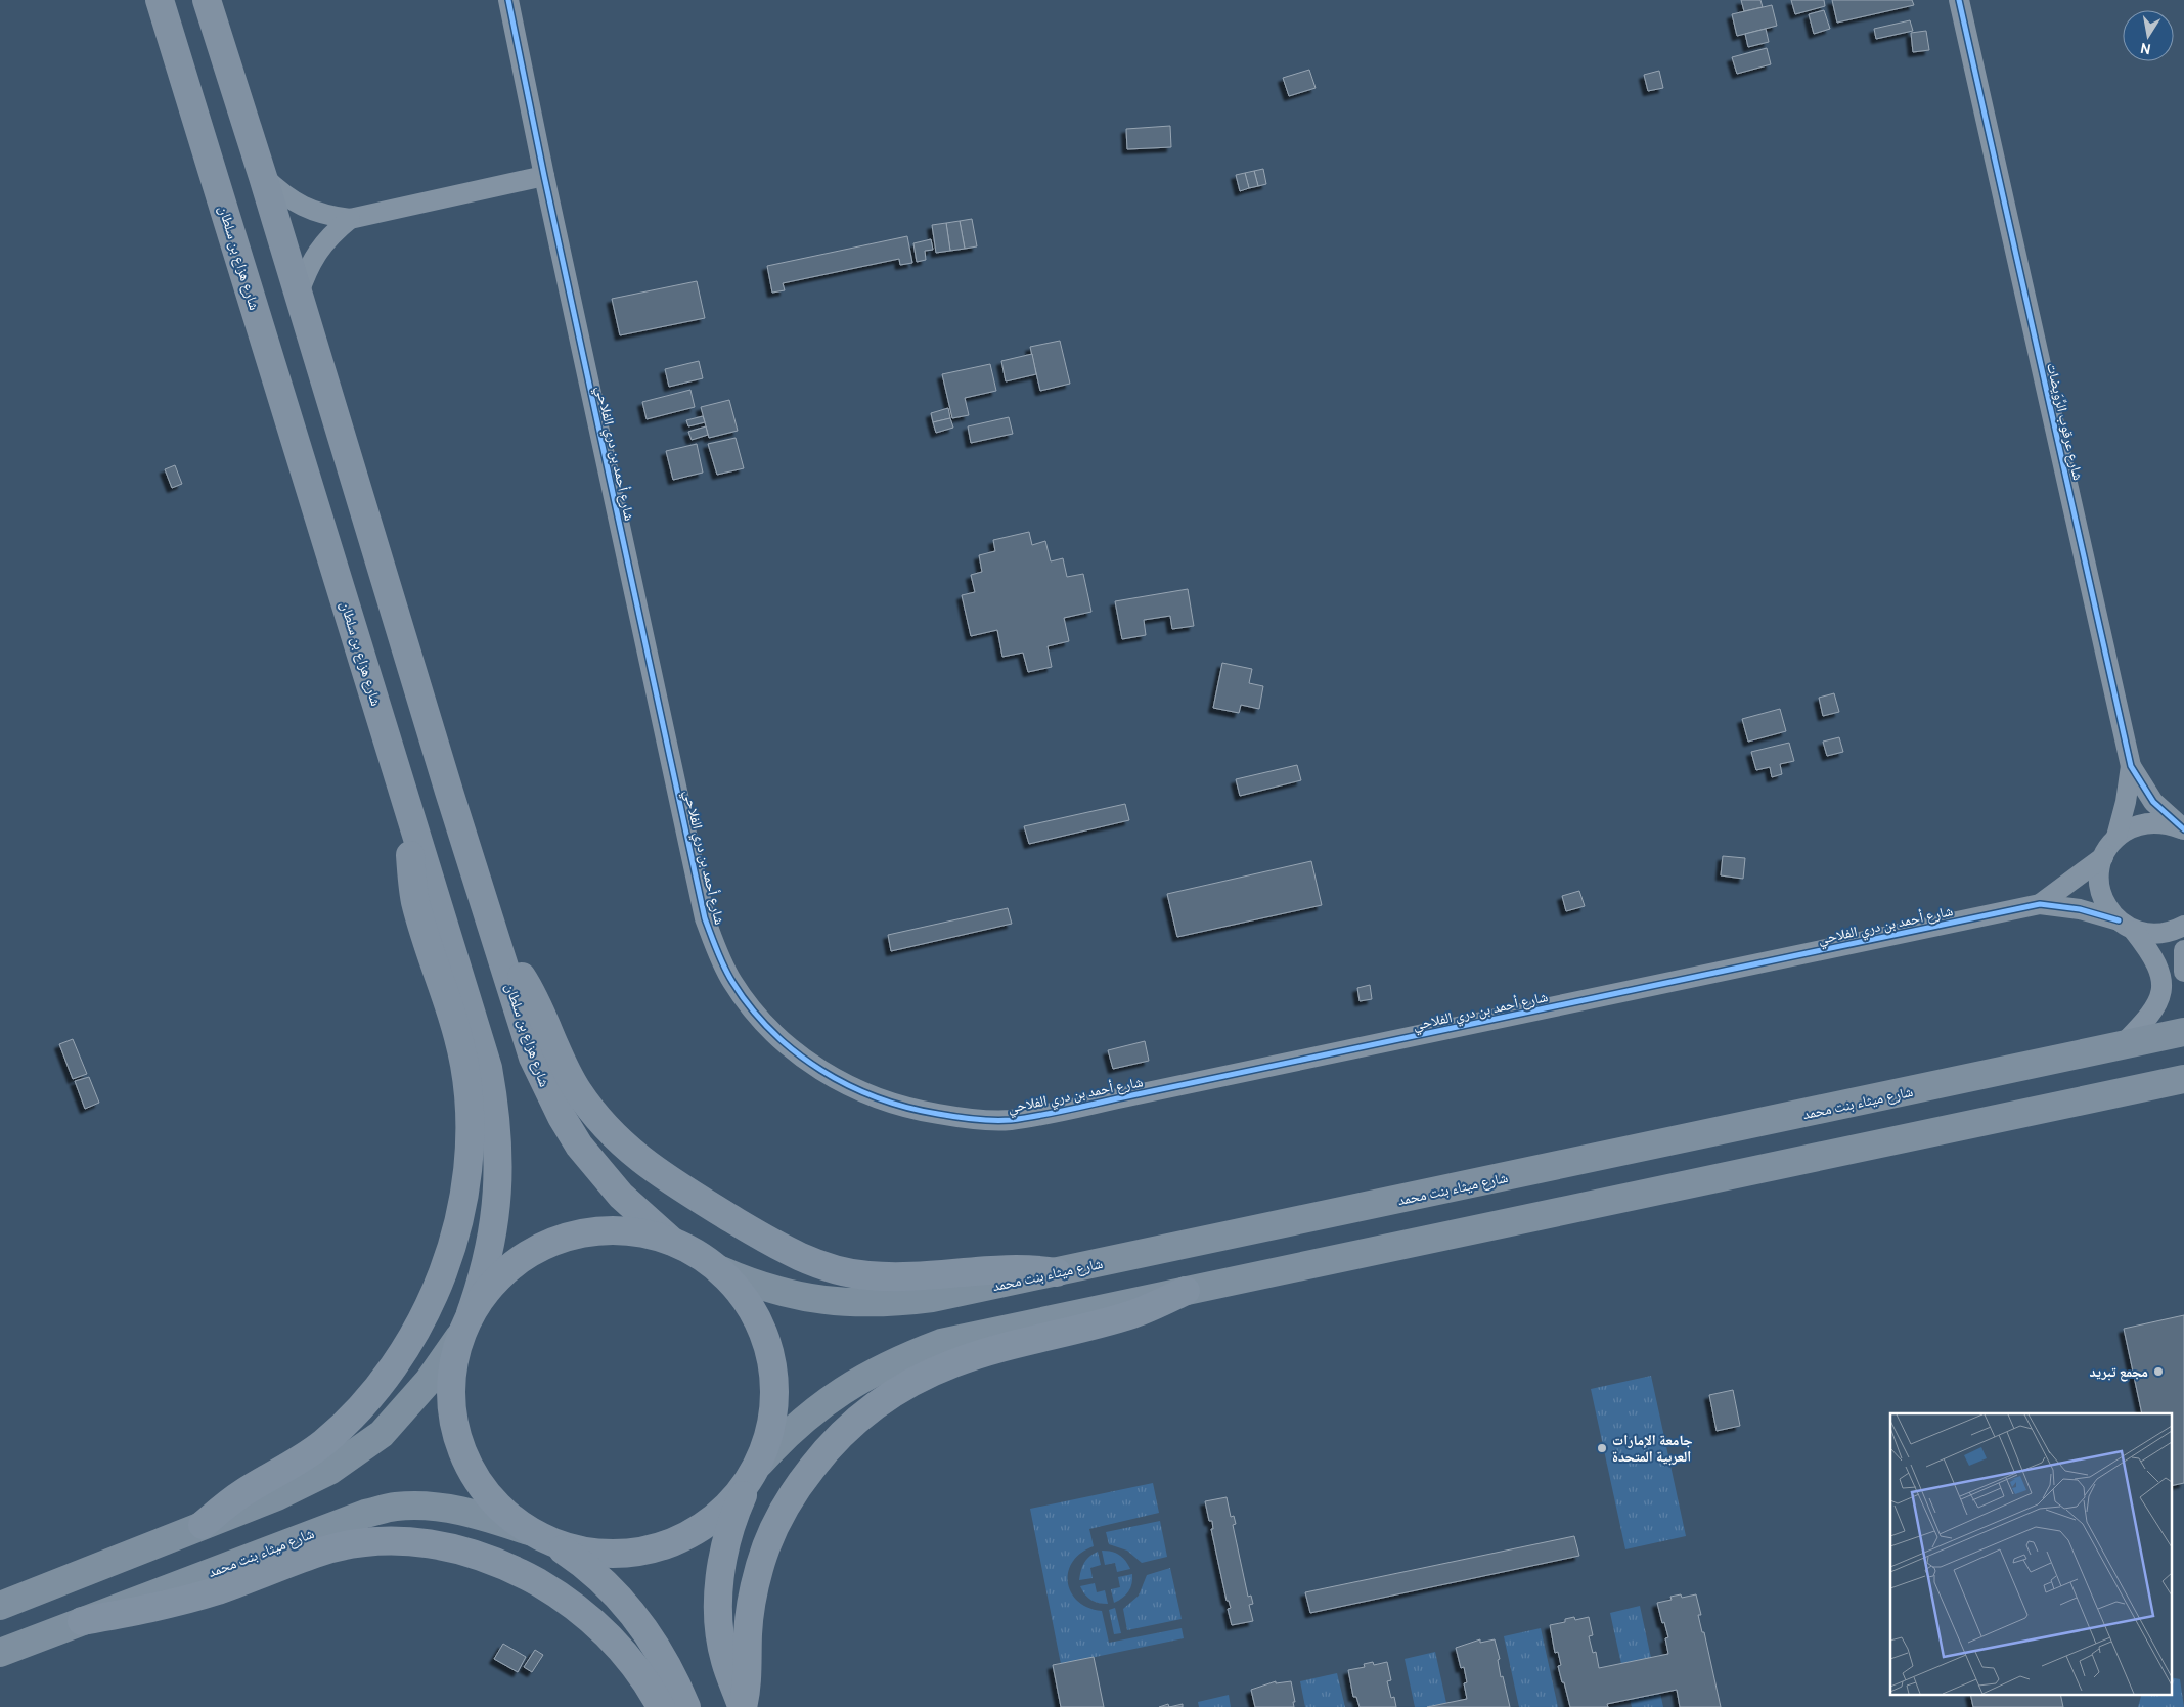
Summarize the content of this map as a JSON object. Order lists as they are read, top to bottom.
{
  "streets": {
    "main road": ["شارع هزاع بن سلطان", "شارع ميثاء بنت محمد"],
    "street": ["شارع عرقوب الرِّوَيضات", "شارع أحمد بن دري الفلاحي"]
  },
  "crossings": [
    ["شارع هزاع بن سلطان", "شارع ميثاء بنت محمد"]
  ],
  "places": ["مجمع تبريد", "جامعة الإمارات العربية المتحدة"],
  "north": "bottom"
}
